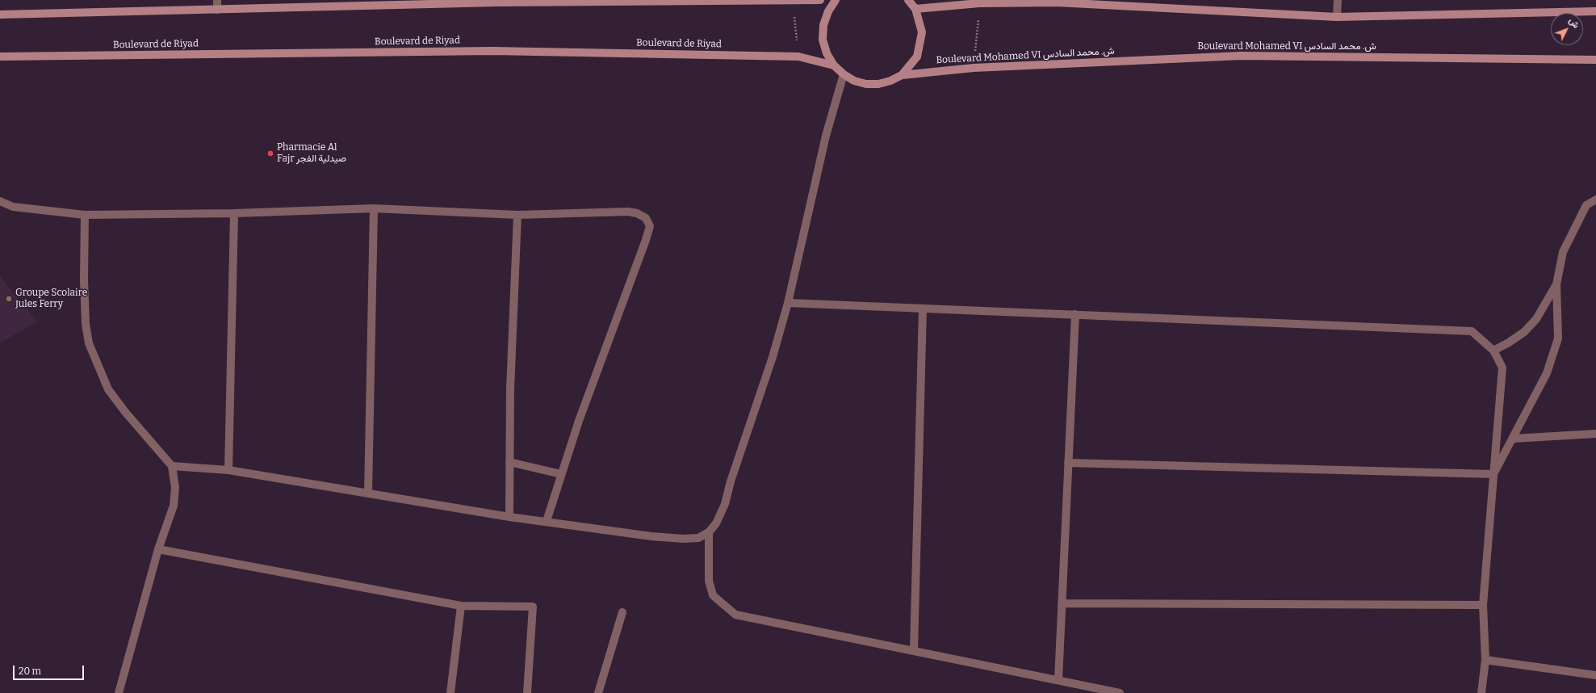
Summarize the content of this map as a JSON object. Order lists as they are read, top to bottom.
{
  "streets": {
    "main road": ["Boulevard de Riyad", "Boulevard Mohamed VI ش. محمد السادس"]
  },
  "places": ["Pharmacie Al Fajr صيدلية الفجر", "Groupe Scolaire Jules Ferry"],
  "scale_bar": "20 m",
  "north": "top right"
}
